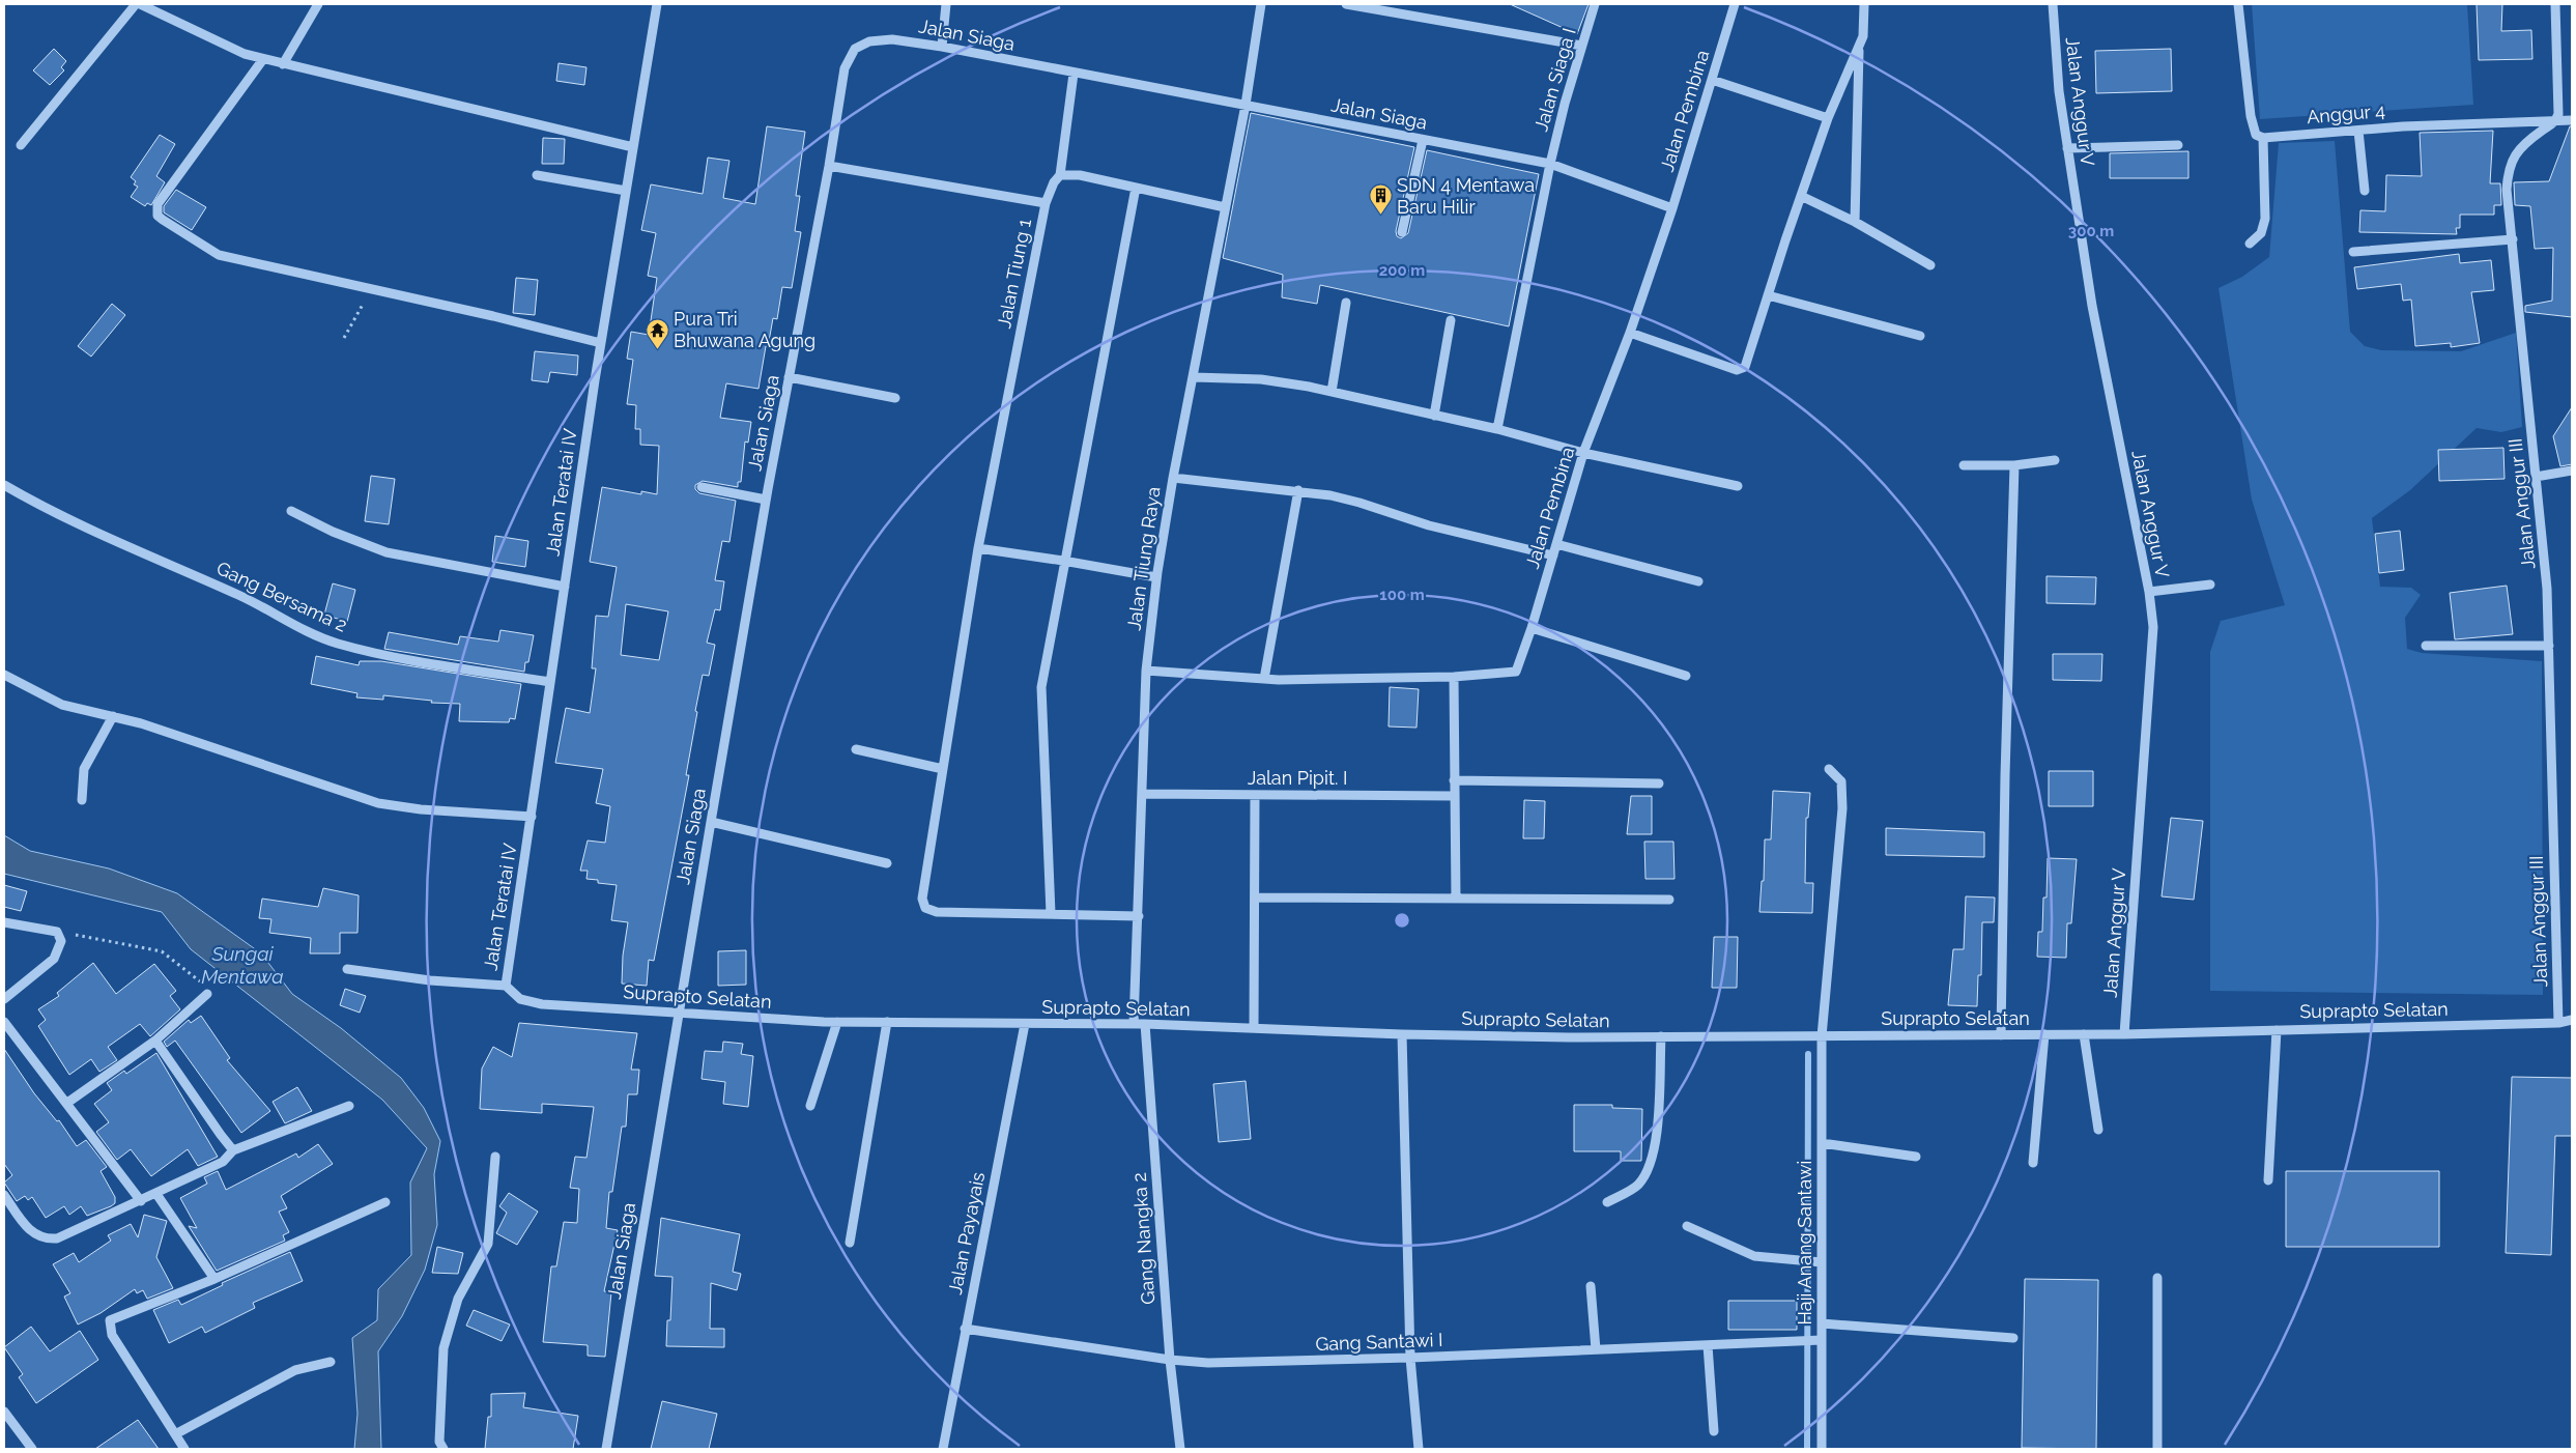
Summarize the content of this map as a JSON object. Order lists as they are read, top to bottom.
{
  "streets": {
    "street": [
      "Jalan Siaga",
      "Jalan Siaga I",
      "Jalan Anggur V",
      "Jalan Pembina",
      "Anggur 4",
      "Jalan Tiung 1",
      "Jalan Teratai IV",
      "Jalan Anggur III",
      "Jalan Tiung Raya",
      "Gang Bersama 2",
      "Jalan Pipit. I",
      "Suprapto Selatan",
      "Jalan Payayais",
      "Gang Nangka 2",
      "Haji Anang Santawi",
      "Gang Santawi I"
    ]
  },
  "crossings": [
    ["Jalan Siaga", "Jalan Siaga I"],
    ["Jalan Siaga", "Jalan Pembina"],
    ["Jalan Siaga", "Jalan Tiung Raya"],
    ["Jalan Siaga", "Suprapto Selatan"],
    ["Jalan Anggur V", "Suprapto Selatan"],
    ["Jalan Pembina", "Jalan Tiung Raya"],
    ["Anggur 4", "Jalan Anggur III"],
    ["Jalan Teratai IV", "Gang Bersama 2"],
    ["Jalan Teratai IV", "Suprapto Selatan"],
    ["Jalan Anggur III", "Suprapto Selatan"],
    ["Jalan Tiung Raya", "Jalan Pipit. I"],
    ["Jalan Tiung Raya", "Suprapto Selatan"],
    ["Suprapto Selatan", "Jalan Payayais"],
    ["Suprapto Selatan", "Gang Nangka 2"],
    ["Suprapto Selatan", "Haji Anang Santawi"],
    ["Jalan Payayais", "Gang Santawi I"],
    ["Gang Nangka 2", "Gang Santawi I"],
    ["Haji Anang Santawi", "Gang Santawi I"]
  ],
  "water": ["Sungai Mentawa"],
  "places": {
    "building": ["SDN 4 Mentawa Baru Hilir"],
    "temple": ["Pura Tri Bhuwana Agung"]
  },
  "rings": ["300 m", "200 m", "100 m"]
}
